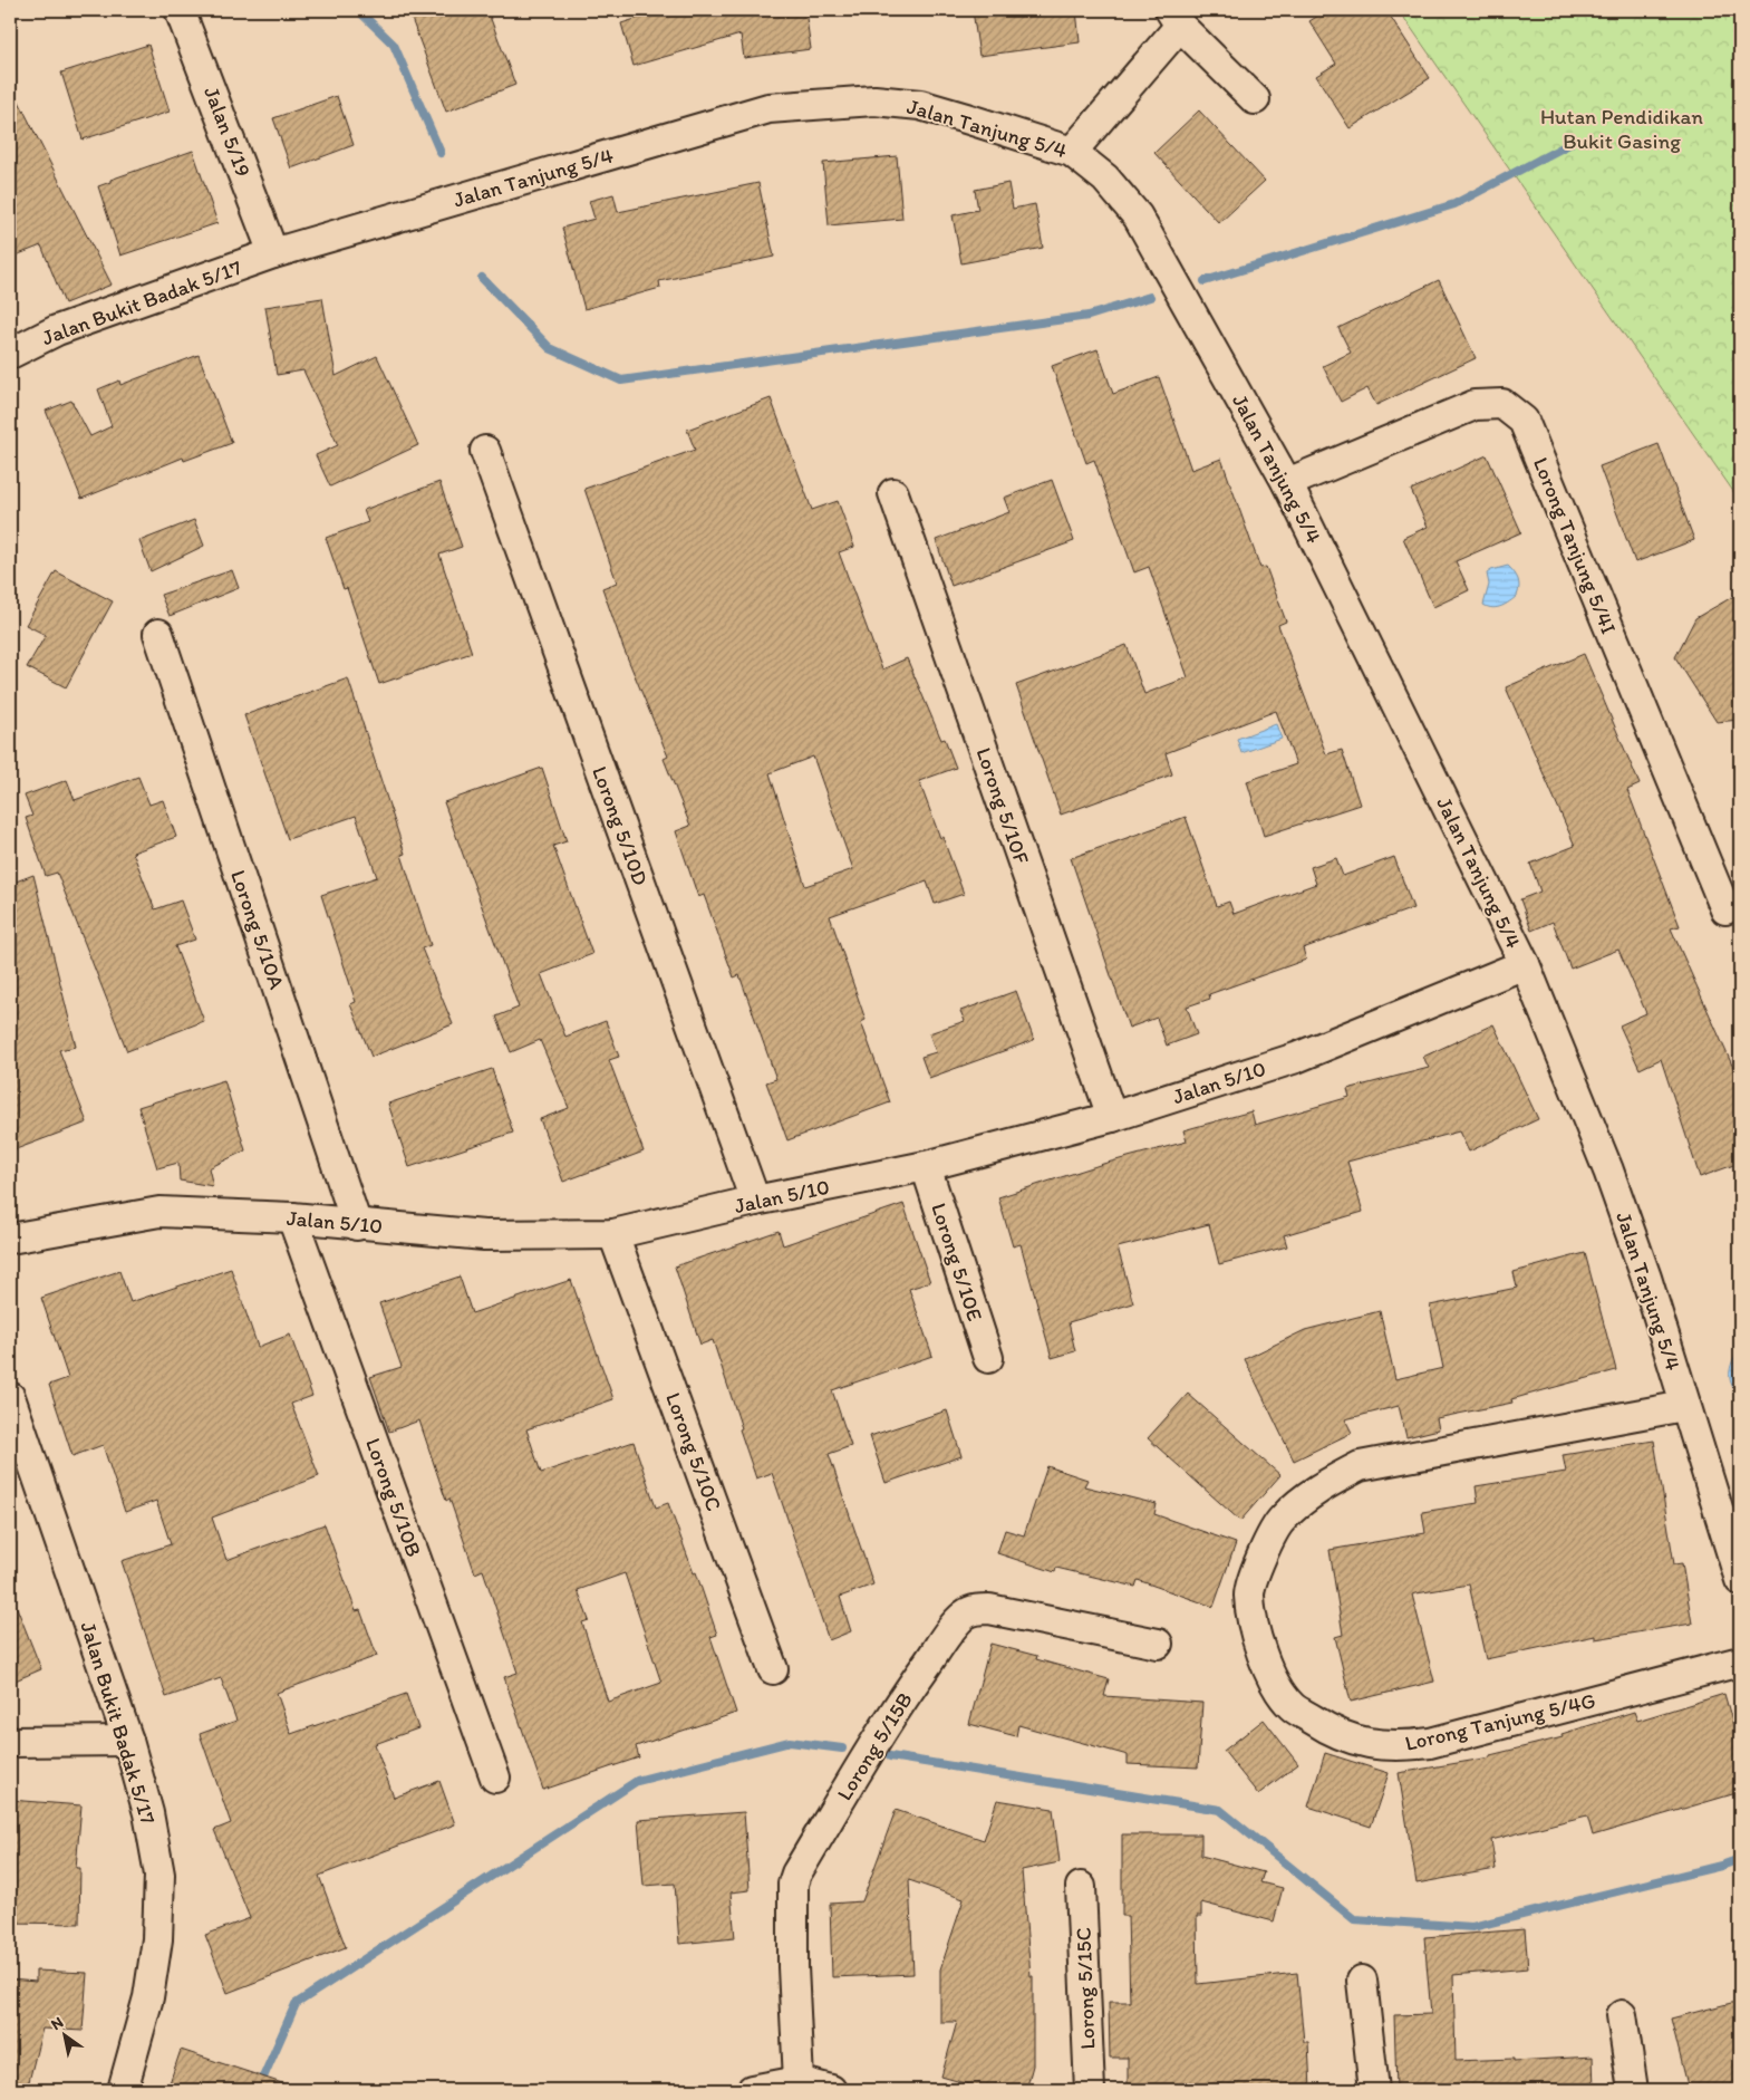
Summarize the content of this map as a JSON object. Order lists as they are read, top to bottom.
{
  "streets": {
    "street": [
      "Jalan Tanjung 5/4",
      "Jalan 5/19",
      "Jalan Bukit Badak 5/17",
      "Lorong Tanjung 5/4I",
      "Lorong 5/10F",
      "Lorong 5/10D",
      "Lorong 5/10A",
      "Jalan 5/10",
      "Lorong 5/10E",
      "Lorong 5/10C",
      "Lorong 5/10B",
      "Lorong Tanjung 5/4G",
      "Lorong 5/15B",
      "Lorong 5/15C"
    ]
  },
  "crossings": [
    ["Jalan Tanjung 5/4", "Jalan 5/19"],
    ["Jalan Tanjung 5/4", "Jalan Bukit Badak 5/17"],
    ["Jalan Tanjung 5/4", "Lorong Tanjung 5/4I"],
    ["Jalan Tanjung 5/4", "Jalan 5/10"],
    ["Jalan Tanjung 5/4", "Lorong Tanjung 5/4G"],
    ["Jalan 5/19", "Jalan Bukit Badak 5/17"],
    ["Lorong 5/10F", "Jalan 5/10"],
    ["Lorong 5/10D", "Jalan 5/10"],
    ["Lorong 5/10A", "Jalan 5/10"],
    ["Jalan 5/10", "Lorong 5/10E"],
    ["Jalan 5/10", "Lorong 5/10C"],
    ["Jalan 5/10", "Lorong 5/10B"]
  ],
  "parks": ["Hutan Pendidikan Bukit Gasing"],
  "north": "top left"
}
